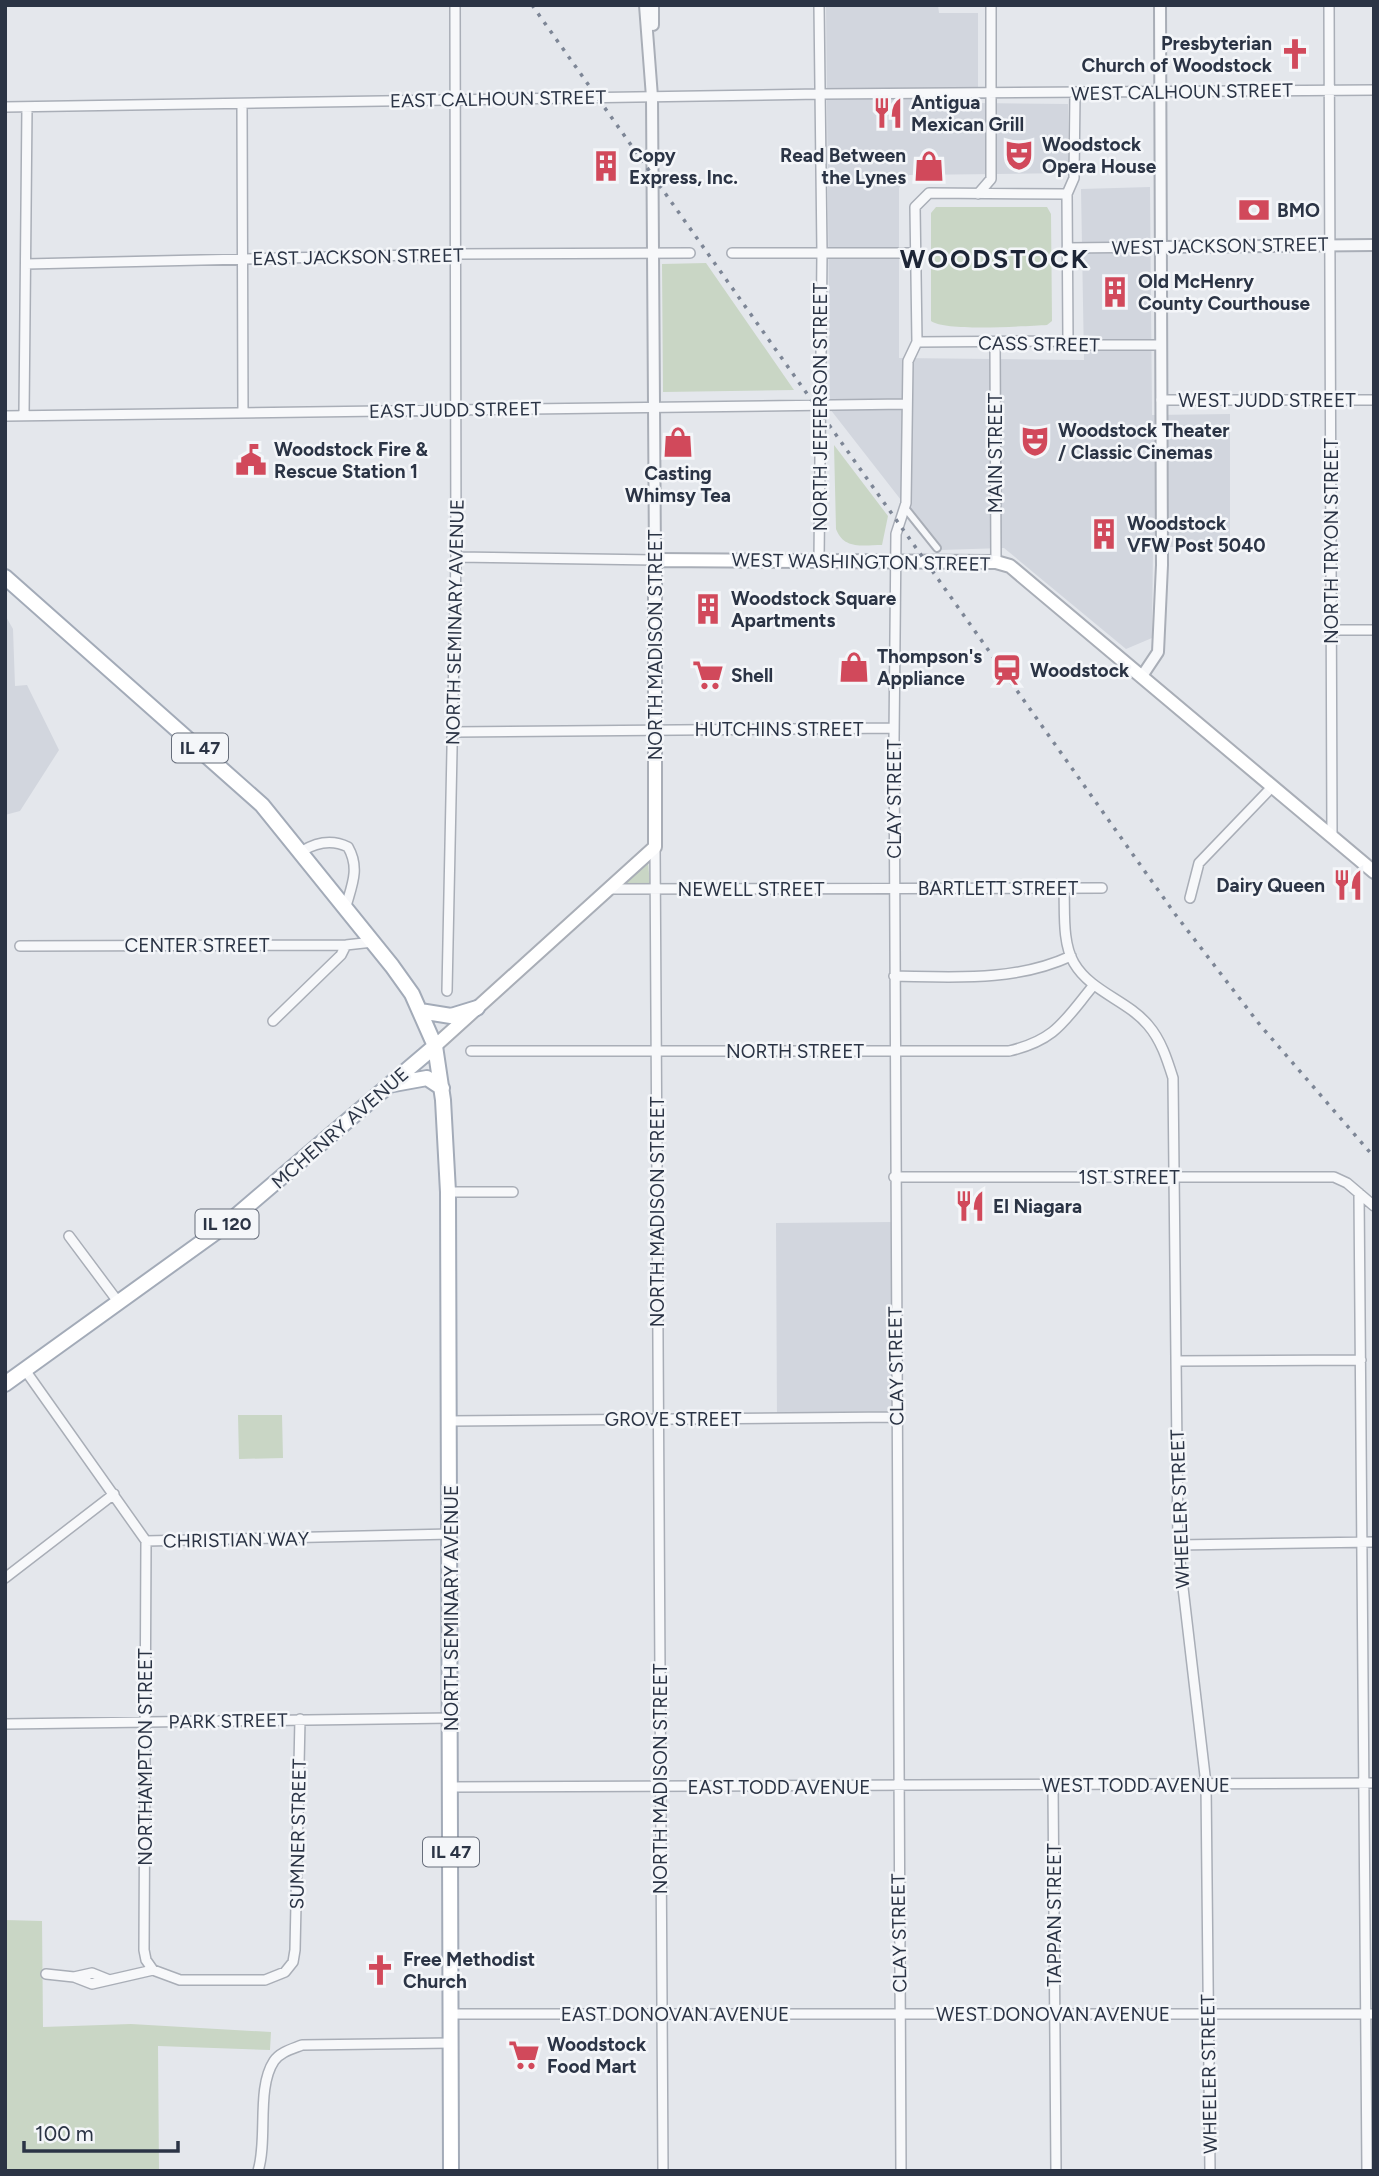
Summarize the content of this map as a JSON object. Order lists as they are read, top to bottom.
{
  "streets": {
    "main road": [
      "WEST WASHINGTON STREET",
      "NORTH SEMINARY AVENUE",
      "NORTH MADISON STREET",
      "IL 47",
      "MCHENRY AVENUE",
      "IL 120"
    ],
    "street": [
      "WEST CALHOUN STREET",
      "EAST CALHOUN STREET",
      "WEST JACKSON STREET",
      "EAST JACKSON STREET",
      "CASS STREET",
      "WEST JUDD STREET",
      "NORTH JEFFERSON STREET",
      "EAST JUDD STREET",
      "MAIN STREET",
      "NORTH TRYON STREET",
      "HUTCHINS STREET",
      "CLAY STREET",
      "BARTLETT STREET",
      "NEWELL STREET",
      "CENTER STREET",
      "NORTH STREET",
      "1ST STREET",
      "GROVE STREET",
      "WHEELER STREET",
      "CHRISTIAN WAY",
      "PARK STREET",
      "NORTHAMPTON STREET",
      "WEST TODD AVENUE",
      "EAST TODD AVENUE",
      "SUMNER STREET",
      "TAPPAN STREET",
      "EAST DONOVAN AVENUE",
      "WEST DONOVAN AVENUE"
    ]
  },
  "crossings": [
    ["WEST CALHOUN STREET", "EAST CALHOUN STREET"],
    ["WEST CALHOUN STREET", "NORTH TRYON STREET"],
    ["EAST CALHOUN STREET", "NORTH JEFFERSON STREET"],
    ["EAST CALHOUN STREET", "NORTH SEMINARY AVENUE"],
    ["EAST CALHOUN STREET", "NORTH MADISON STREET"],
    ["WEST JACKSON STREET", "NORTH TRYON STREET"],
    ["EAST JACKSON STREET", "NORTH SEMINARY AVENUE"],
    ["EAST JACKSON STREET", "NORTH MADISON STREET"],
    ["CASS STREET", "MAIN STREET"],
    ["CASS STREET", "CLAY STREET"],
    ["WEST JUDD STREET", "NORTH TRYON STREET"],
    ["NORTH JEFFERSON STREET", "EAST JUDD STREET"],
    ["NORTH JEFFERSON STREET", "WEST WASHINGTON STREET"],
    ["EAST JUDD STREET", "NORTH SEMINARY AVENUE"],
    ["EAST JUDD STREET", "NORTH MADISON STREET"],
    ["EAST JUDD STREET", "CLAY STREET"],
    ["MAIN STREET", "WEST WASHINGTON STREET"],
    ["NORTH TRYON STREET", "WEST WASHINGTON STREET"],
    ["WEST WASHINGTON STREET", "NORTH MADISON STREET"],
    ["WEST WASHINGTON STREET", "CLAY STREET"],
    ["NORTH SEMINARY AVENUE", "HUTCHINS STREET"],
    ["NORTH SEMINARY AVENUE", "IL 47"],
    ["NORTH SEMINARY AVENUE", "MCHENRY AVENUE"],
    ["NORTH SEMINARY AVENUE", "GROVE STREET"],
    ["NORTH SEMINARY AVENUE", "CHRISTIAN WAY"],
    ["NORTH SEMINARY AVENUE", "PARK STREET"],
    ["NORTH SEMINARY AVENUE", "EAST TODD AVENUE"],
    ["NORTH SEMINARY AVENUE", "EAST DONOVAN AVENUE"],
    ["NORTH MADISON STREET", "HUTCHINS STREET"],
    ["NORTH MADISON STREET", "NEWELL STREET"],
    ["NORTH MADISON STREET", "NORTH STREET"],
    ["NORTH MADISON STREET", "MCHENRY AVENUE"],
    ["NORTH MADISON STREET", "GROVE STREET"],
    ["NORTH MADISON STREET", "EAST TODD AVENUE"],
    ["NORTH MADISON STREET", "EAST DONOVAN AVENUE"],
    ["HUTCHINS STREET", "CLAY STREET"],
    ["IL 47", "CENTER STREET"],
    ["IL 47", "MCHENRY AVENUE"],
    ["CLAY STREET", "BARTLETT STREET"],
    ["CLAY STREET", "NEWELL STREET"],
    ["CLAY STREET", "NORTH STREET"],
    ["CLAY STREET", "1ST STREET"],
    ["CLAY STREET", "GROVE STREET"],
    ["CLAY STREET", "WEST TODD AVENUE"],
    ["CLAY STREET", "EAST TODD AVENUE"],
    ["CLAY STREET", "EAST DONOVAN AVENUE"],
    ["CLAY STREET", "WEST DONOVAN AVENUE"],
    ["BARTLETT STREET", "NEWELL STREET"],
    ["NEWELL STREET", "MCHENRY AVENUE"],
    ["NORTH STREET", "WHEELER STREET"],
    ["MCHENRY AVENUE", "CHRISTIAN WAY"],
    ["1ST STREET", "WHEELER STREET"],
    ["WHEELER STREET", "WEST TODD AVENUE"],
    ["WHEELER STREET", "WEST DONOVAN AVENUE"],
    ["CHRISTIAN WAY", "NORTHAMPTON STREET"],
    ["PARK STREET", "NORTHAMPTON STREET"],
    ["PARK STREET", "SUMNER STREET"],
    ["NORTHAMPTON STREET", "SUMNER STREET"],
    ["WEST TODD AVENUE", "EAST TODD AVENUE"],
    ["WEST TODD AVENUE", "TAPPAN STREET"],
    ["TAPPAN STREET", "WEST DONOVAN AVENUE"],
    ["EAST DONOVAN AVENUE", "WEST DONOVAN AVENUE"]
  ],
  "districts": ["WOODSTOCK"],
  "places": {
    "church": ["Presbyterian Church of Woodstock", "Free Methodist Church"],
    "restaurant": ["Antigua Mexican Grill", "Dairy Queen", "El Niagara"],
    "theatre": ["Woodstock Opera House", "Woodstock Theater / Classic Cinemas"],
    "building": [
      "Copy Express, Inc.",
      "Old McHenry County Courthouse",
      "Woodstock VFW Post 5040",
      "Woodstock Square Apartments"
    ],
    "shop": ["Read Between the Lynes", "Casting Whimsy Tea", "Thompson's Appliance"],
    "bank": ["BMO"],
    "public building": ["Woodstock Fire & Rescue Station 1"],
    "station": ["Woodstock"],
    "supermarket": ["Shell", "Woodstock Food Mart"]
  },
  "scale_bar": "100 m"
}
